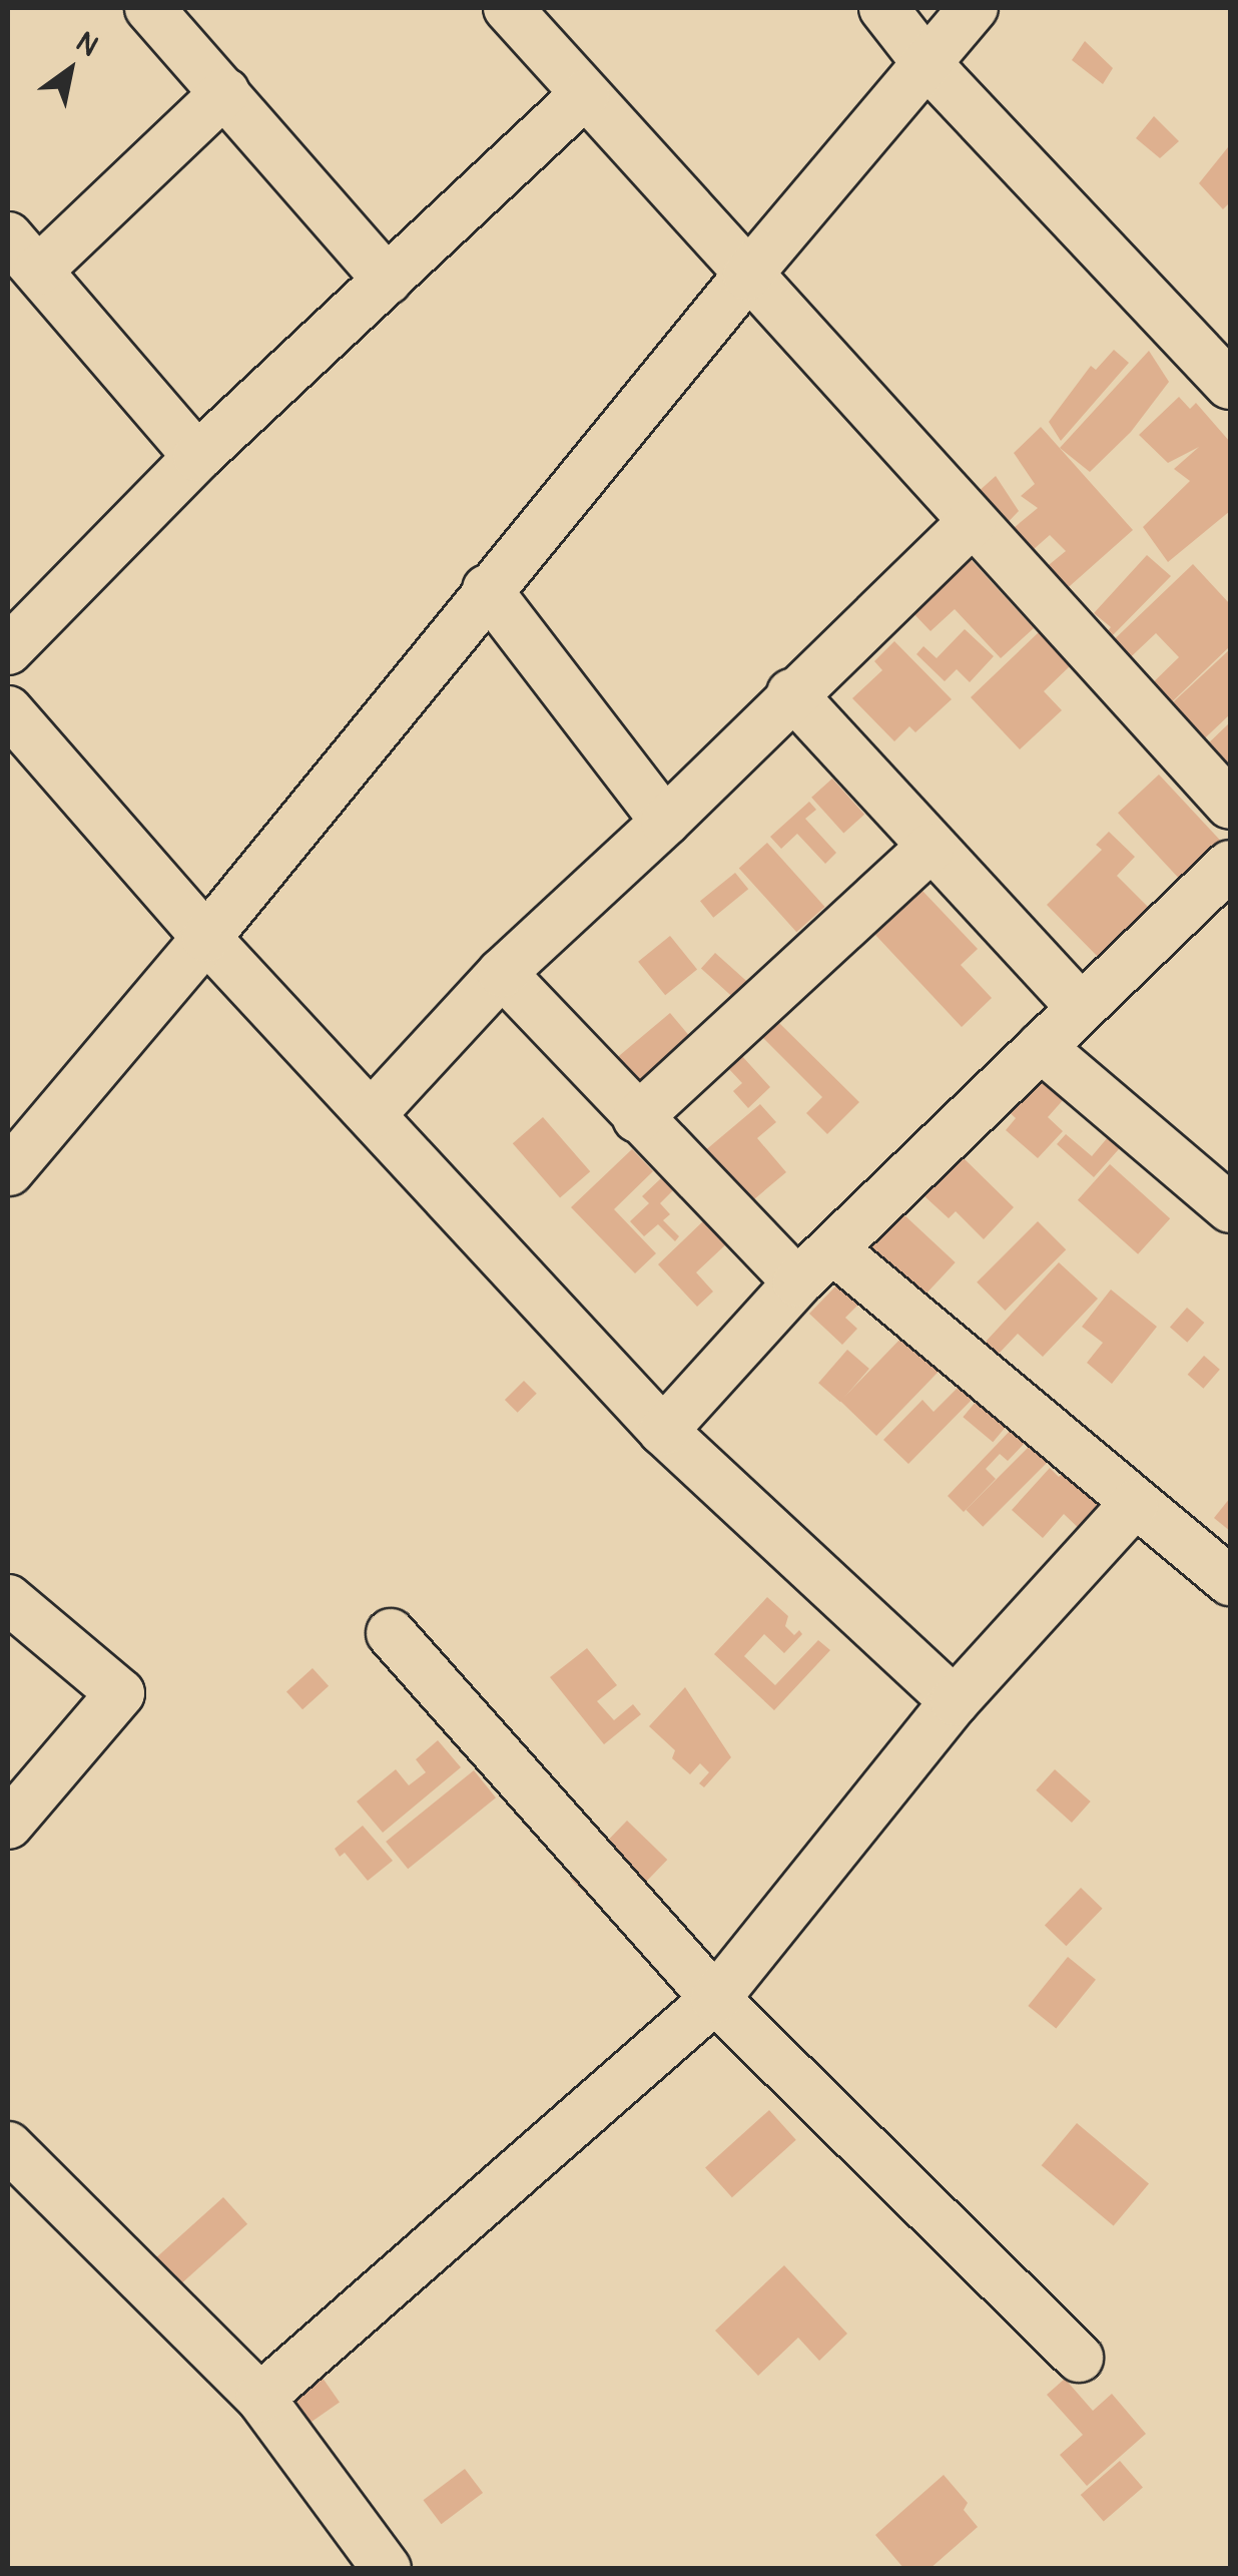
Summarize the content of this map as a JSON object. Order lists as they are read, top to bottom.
{
  "north": "top right"
}
